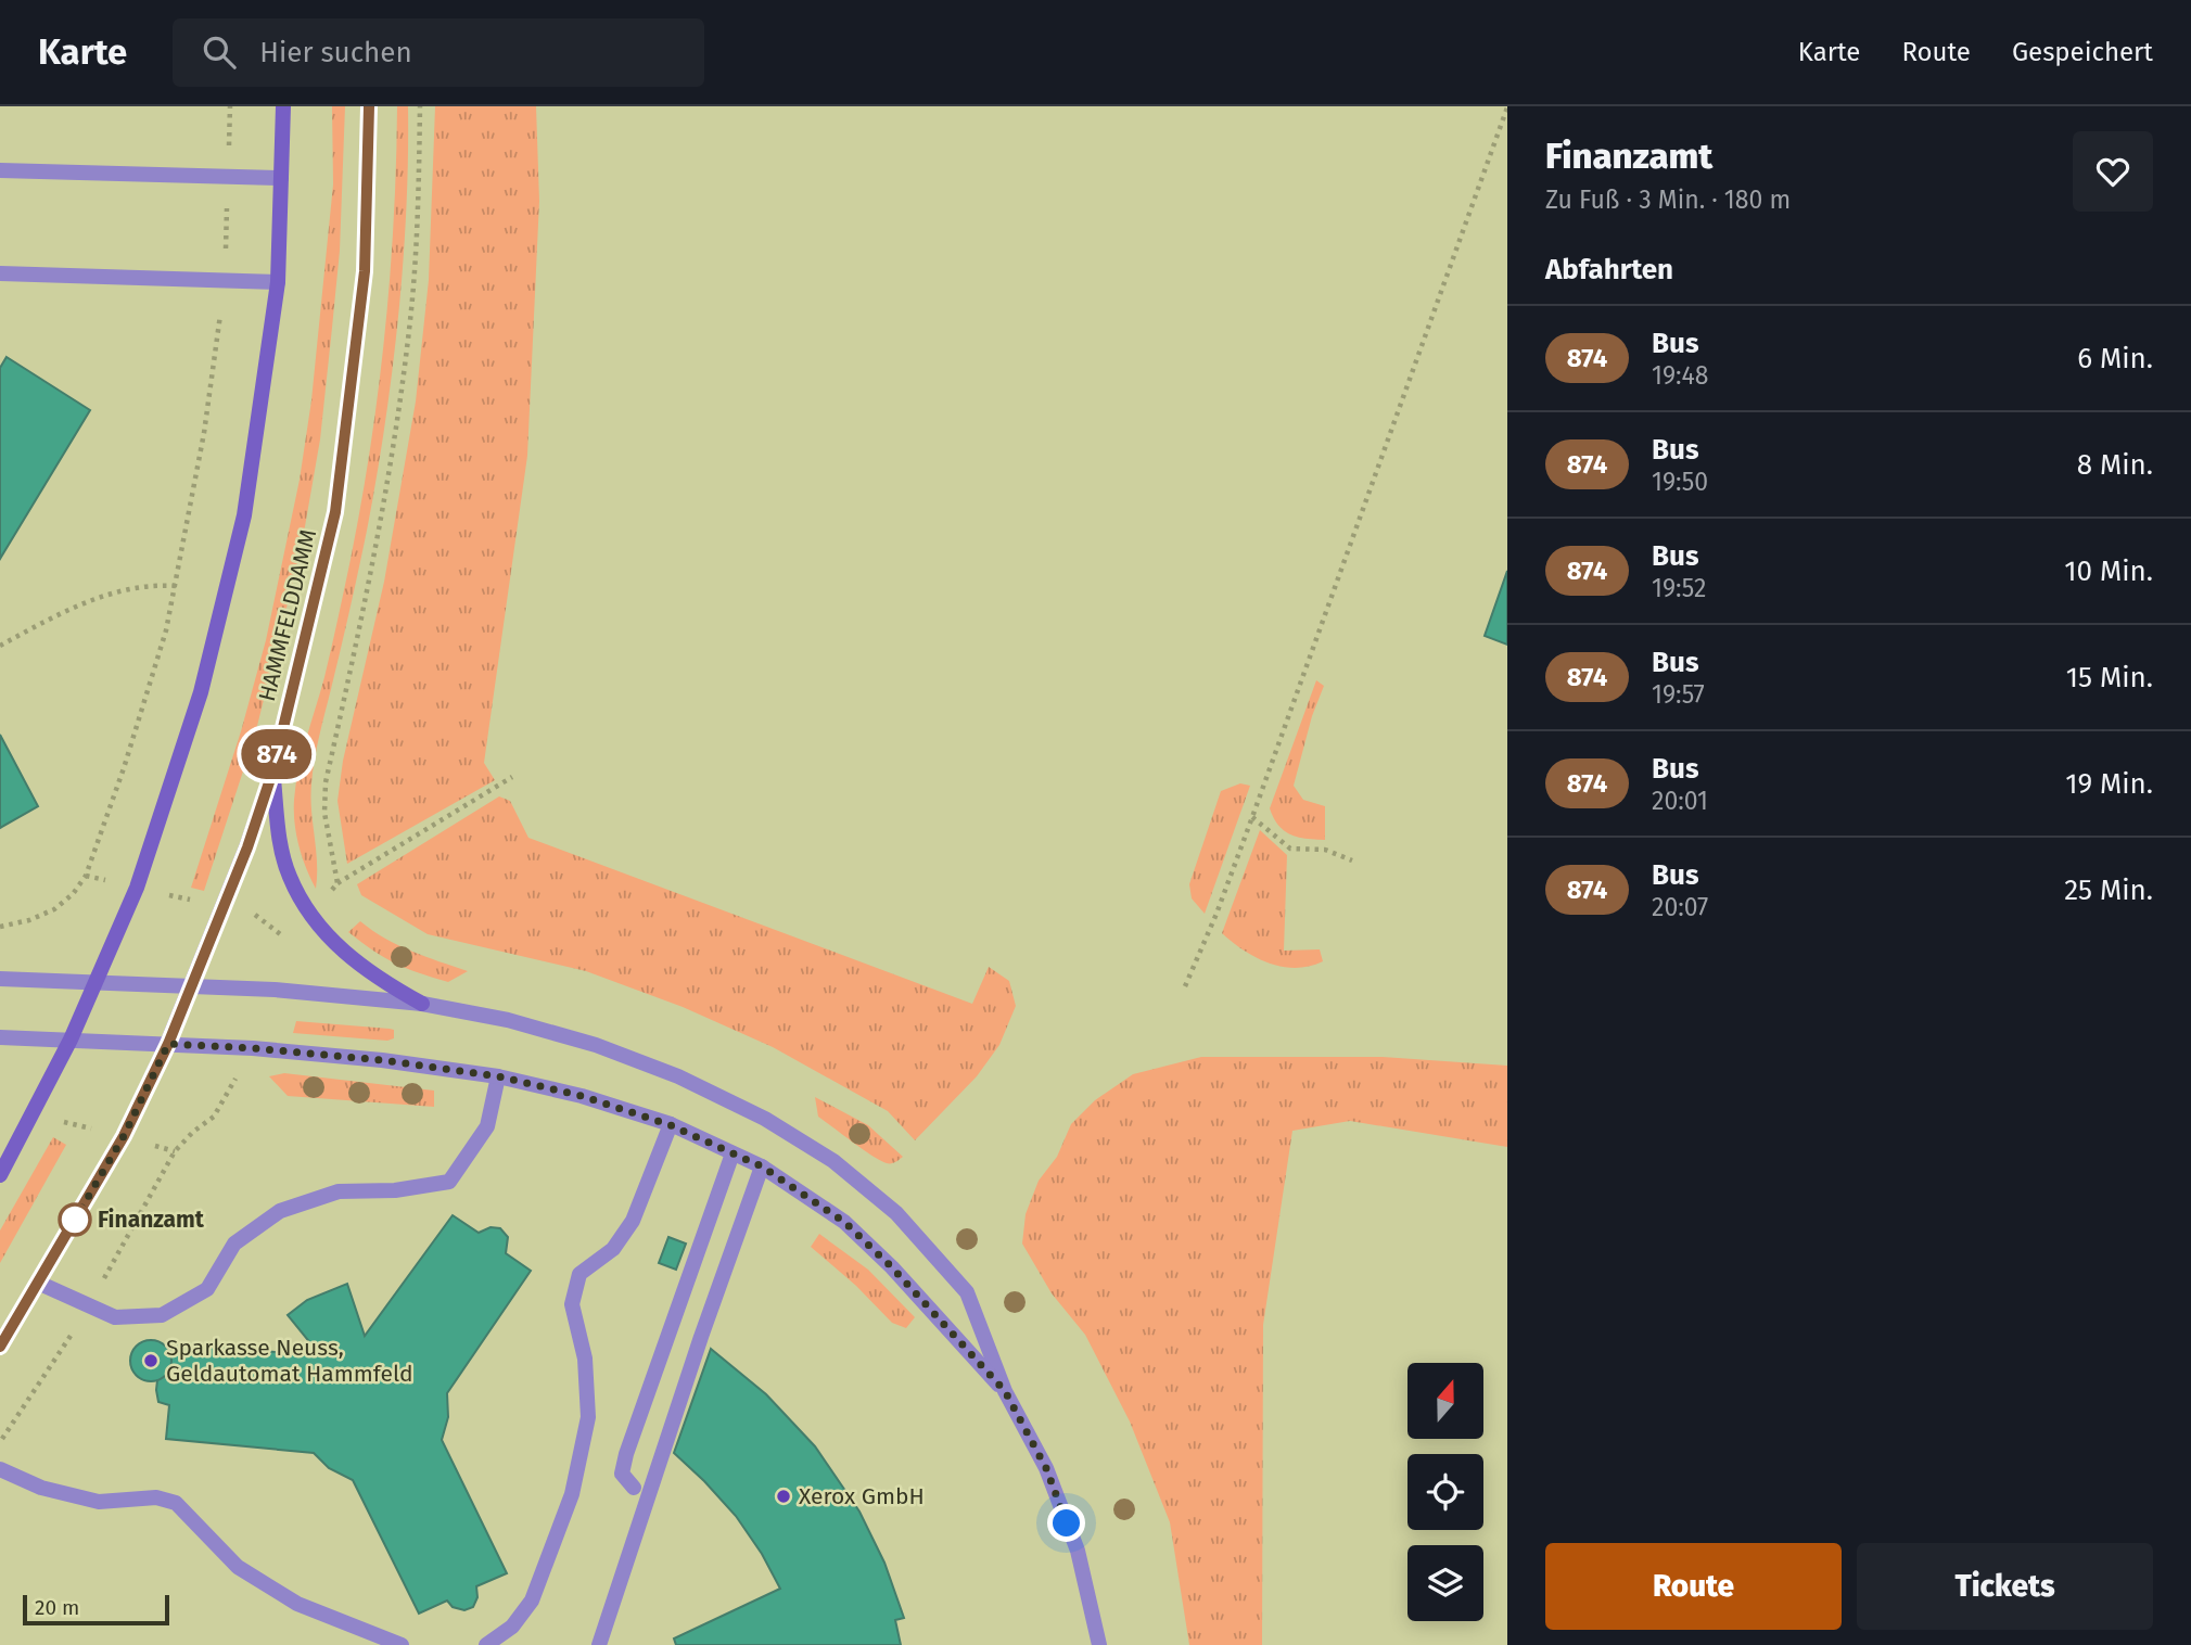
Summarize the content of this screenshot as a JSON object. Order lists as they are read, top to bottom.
{
  "streets": {
    "main road": ["HAMMFELDDAMM"]
  },
  "places": ["Finanzamt", "Sparkasse Neuss, Geldautomat Hammfeld", "Xerox GmbH"],
  "lines": ["bus line 874"],
  "scale_bar": "20 m",
  "north": "top",
  "page": {
    "header": "Karte",
    "search": "Hier suchen",
    "nav": ["Karte", "Route", "Gespeichert"],
    "on_map": "874",
    "heading": [
      ["Finanzamt", "Zu Fuß · 3 Min. · 180 m"],
      "Abfahrten"
    ],
    "list": [
      {
        "mark": "874",
        "name": "Bus",
        "note": "19:48",
        "value": "6 Min."
      },
      {
        "mark": "874",
        "name": "Bus",
        "note": "19:50",
        "value": "8 Min."
      },
      {
        "mark": "874",
        "name": "Bus",
        "note": "19:52",
        "value": "10 Min."
      },
      {
        "mark": "874",
        "name": "Bus",
        "note": "19:57",
        "value": "15 Min."
      },
      {
        "mark": "874",
        "name": "Bus",
        "note": "20:01",
        "value": "19 Min."
      },
      {
        "mark": "874",
        "name": "Bus",
        "note": "20:07",
        "value": "25 Min."
      }
    ],
    "buttons": ["Route", "Tickets"],
    "scale": "20 m"
  }
}
